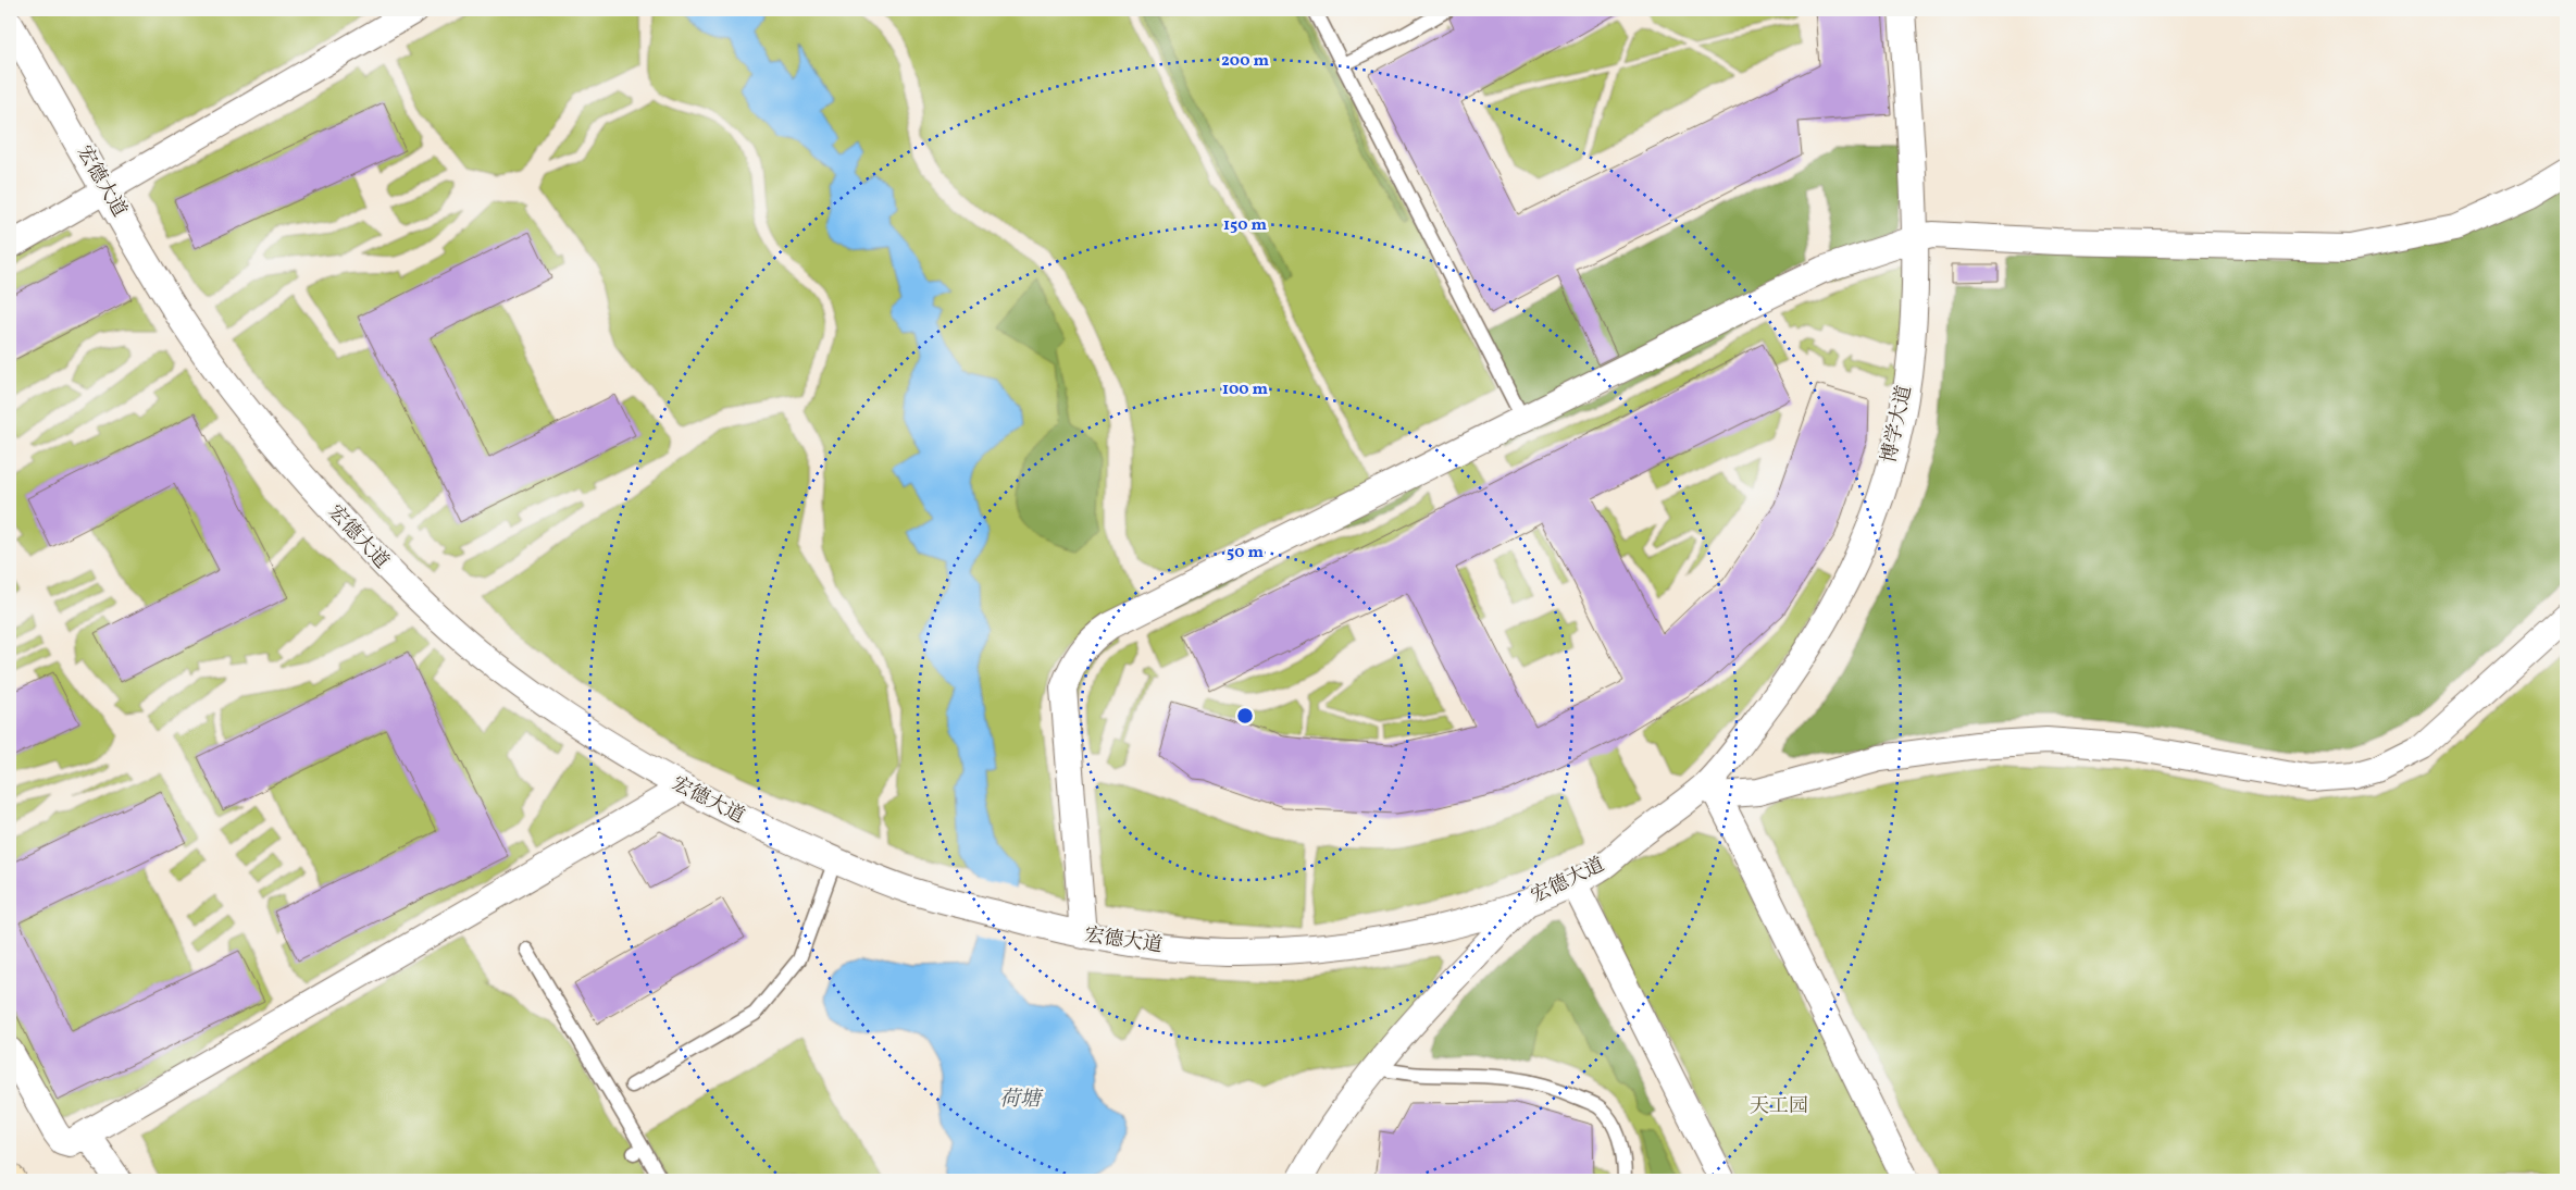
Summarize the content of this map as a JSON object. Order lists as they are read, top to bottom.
{
  "streets": {
    "street": ["宏德大道", "博学大道"]
  },
  "crossings": [
    ["宏德大道", "博学大道"]
  ],
  "water": ["荷塘"],
  "parks": ["天工园"],
  "rings": [
    "200 m",
    "150 m",
    "100 m",
    "50 m"
  ]
}
